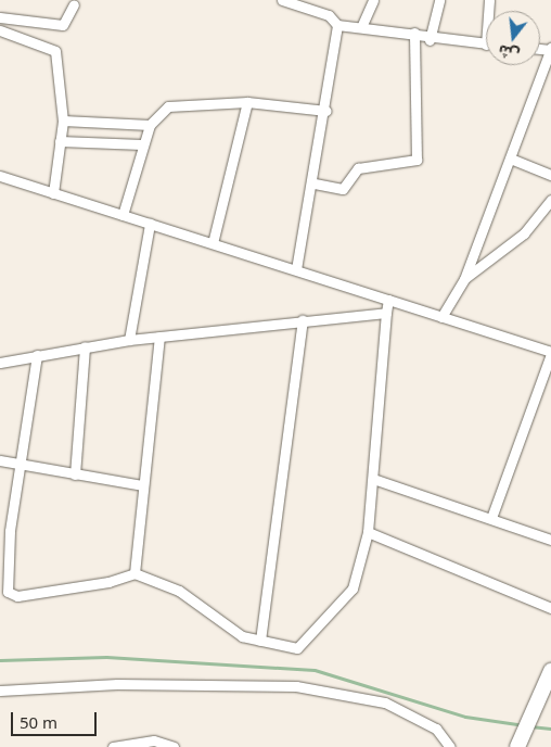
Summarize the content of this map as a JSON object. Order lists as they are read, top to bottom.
{
  "scale_bar": "50 m",
  "north": "bottom"
}
